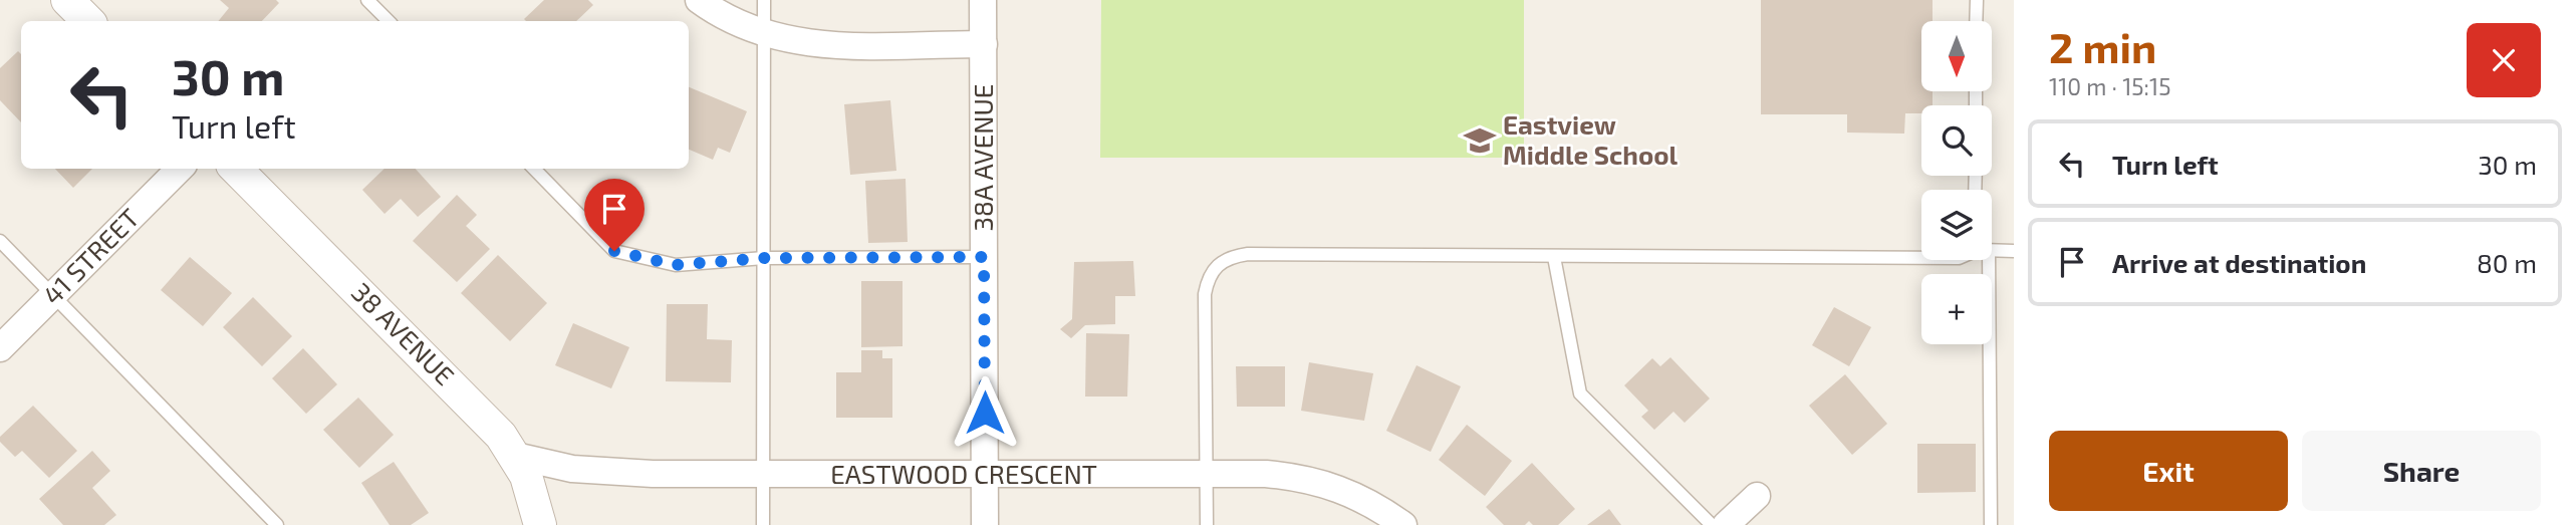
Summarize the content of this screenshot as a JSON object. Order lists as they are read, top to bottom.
{
  "streets": {
    "street": [
      "38A AVENUE",
      "41 STREET",
      "38 AVENUE",
      "EASTWOOD CRESCENT"
    ]
  },
  "crossings": [
    ["38A AVENUE", "EASTWOOD CRESCENT"],
    ["38 AVENUE", "EASTWOOD CRESCENT"]
  ],
  "places": {
    "school or university": ["Eastview Middle School"]
  },
  "north": "bottom",
  "page": {
    "heading": ["2 min", "110 m · 15:15"],
    "map_buttons": "+",
    "turn": ["30 m", "Turn left"],
    "list": [
      {
        "name": "Turn left",
        "value": "30 m"
      },
      {
        "name": "Arrive at destination",
        "value": "80 m"
      }
    ],
    "buttons": ["Exit", "Share"]
  }
}
